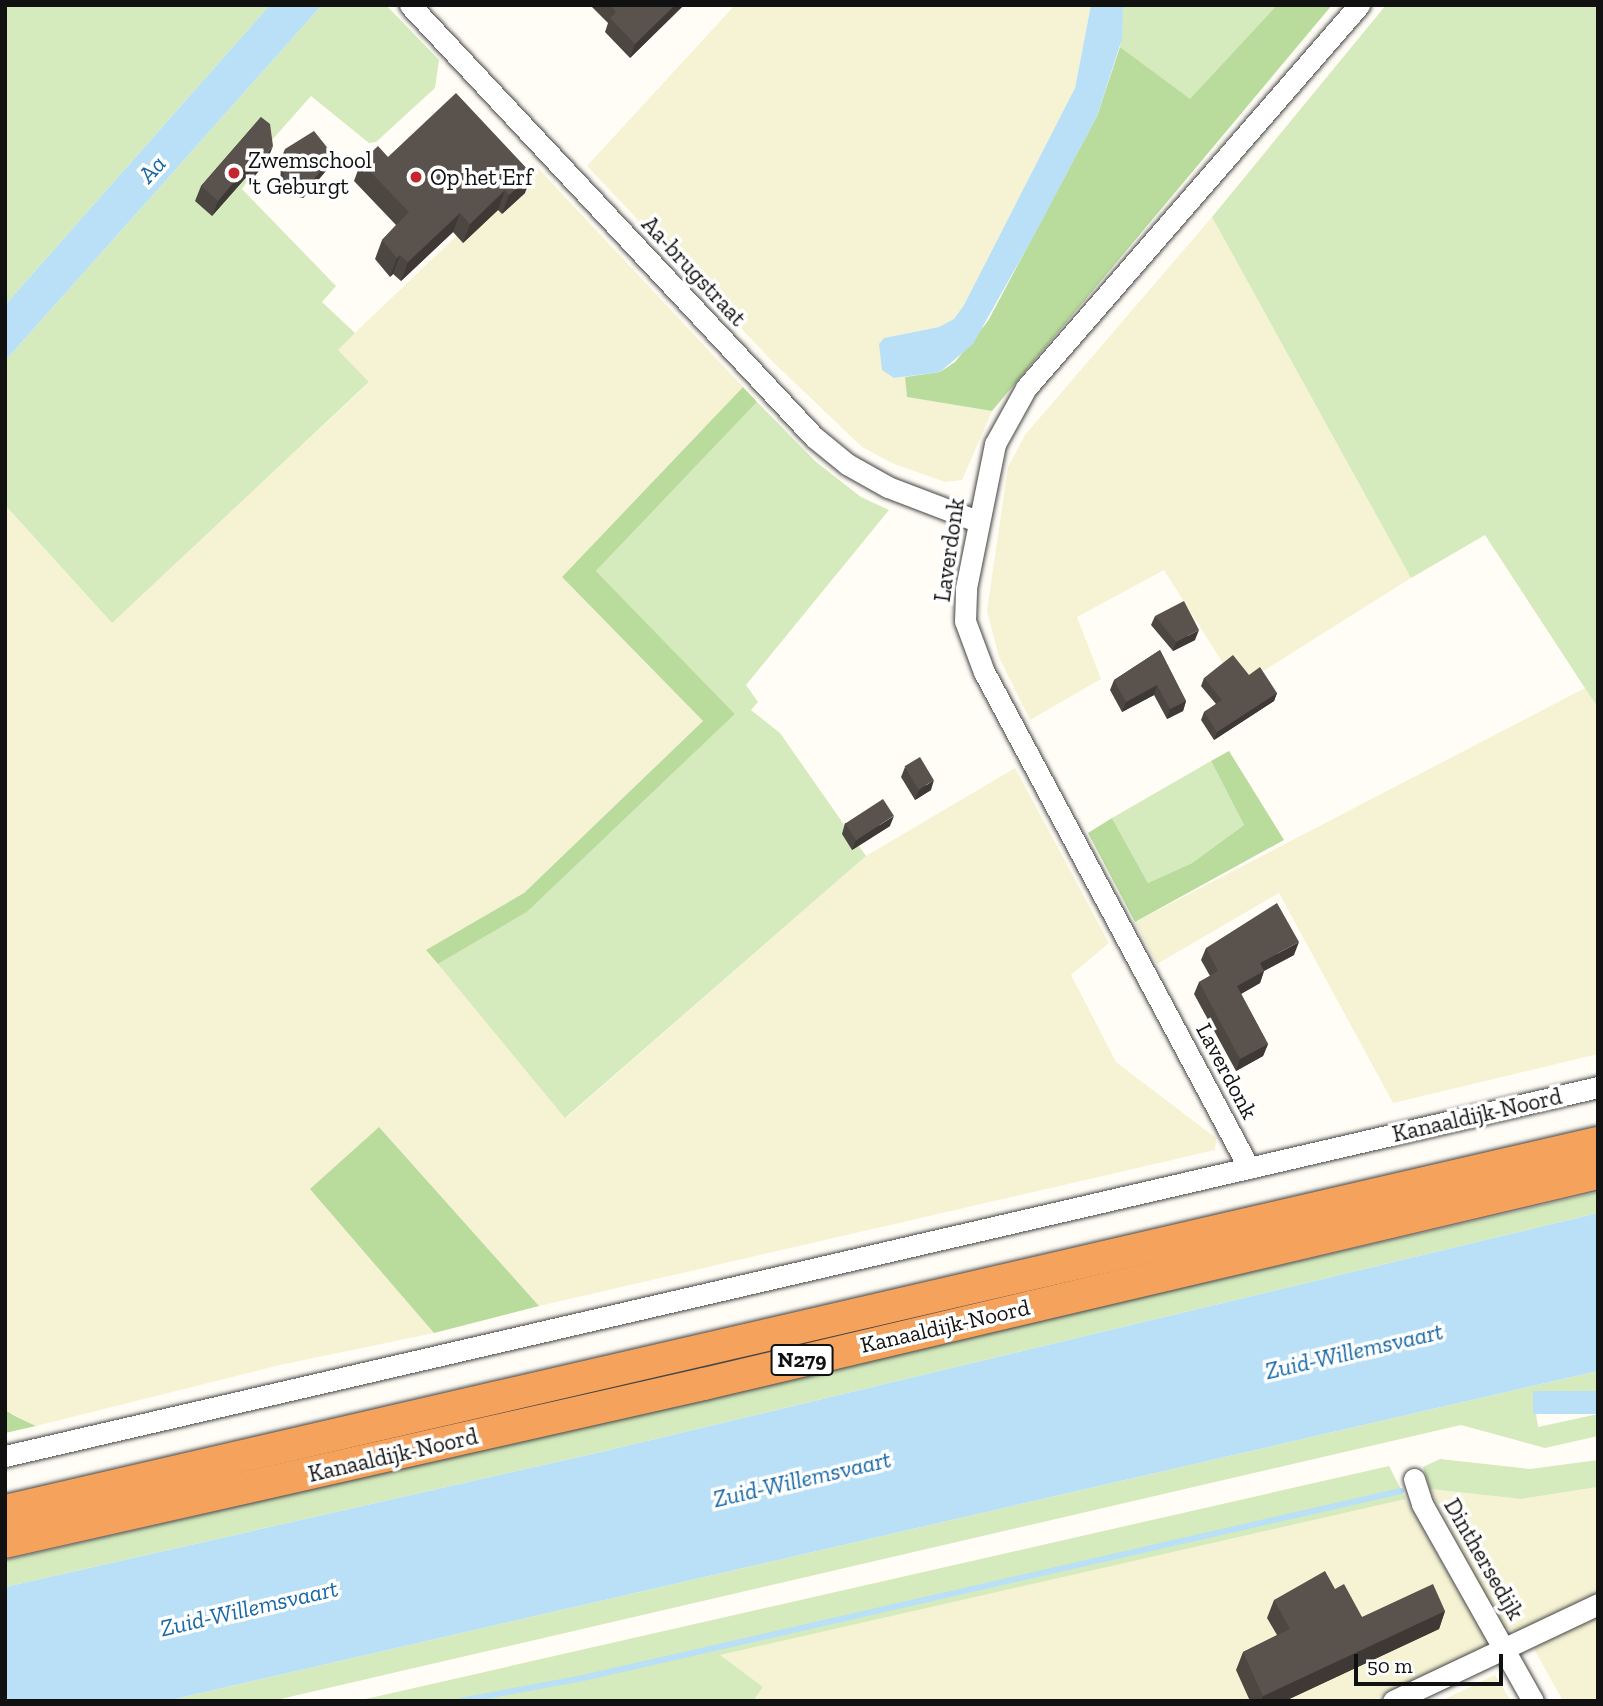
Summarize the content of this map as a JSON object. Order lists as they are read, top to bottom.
{
  "streets": {
    "highway": ["Kanaaldijk-Noord", "N279"],
    "street": ["Aa-brugstraat", "Laverdonk", "Dinthersedijk"]
  },
  "crossings": [
    ["Aa-brugstraat", "Laverdonk"],
    ["Laverdonk", "Kanaaldijk-Noord"]
  ],
  "water": ["Aa", "Zuid-Willemsvaart"],
  "places": ["Zwemschool 't Geburgt", "Op het Erf"],
  "scale_bar": "50 m"
}
